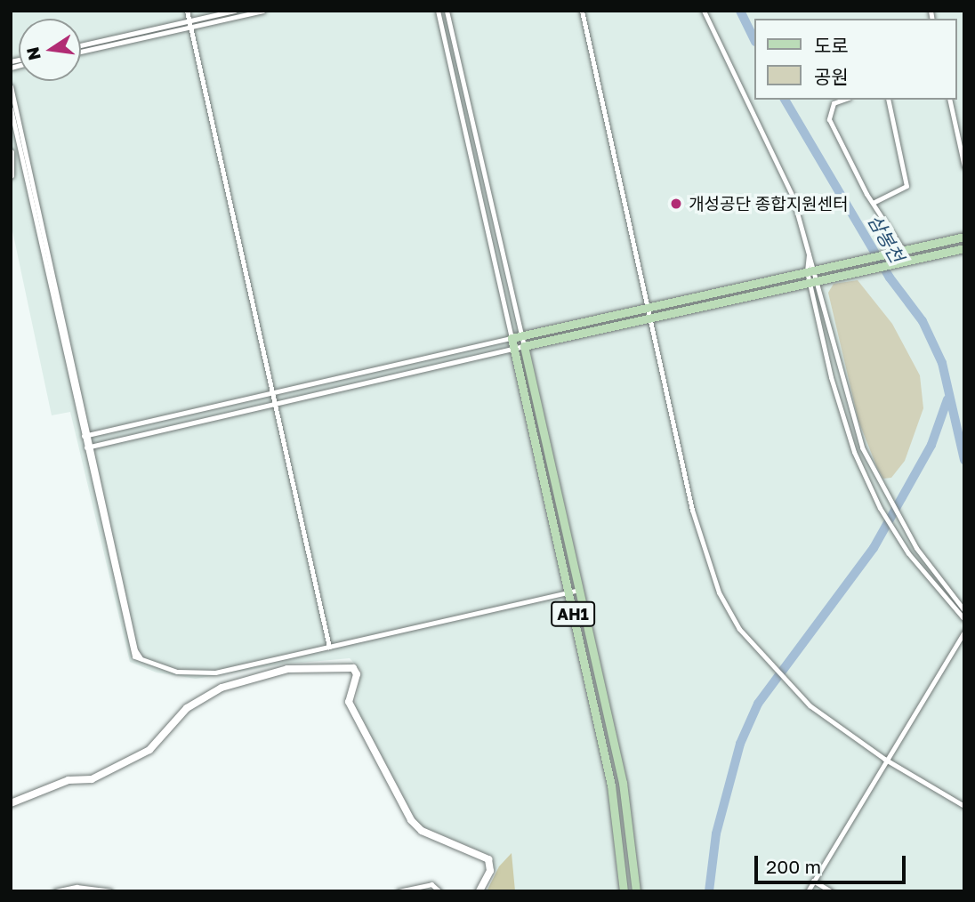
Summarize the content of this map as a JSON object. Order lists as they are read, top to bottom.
{
  "streets": {
    "main road": ["AH1"]
  },
  "water": ["삼봉천"],
  "places": ["개성공단 종합지원센터"],
  "legend": ["도로", "공원"],
  "scale_bar": "200 m",
  "north": "left"
}
